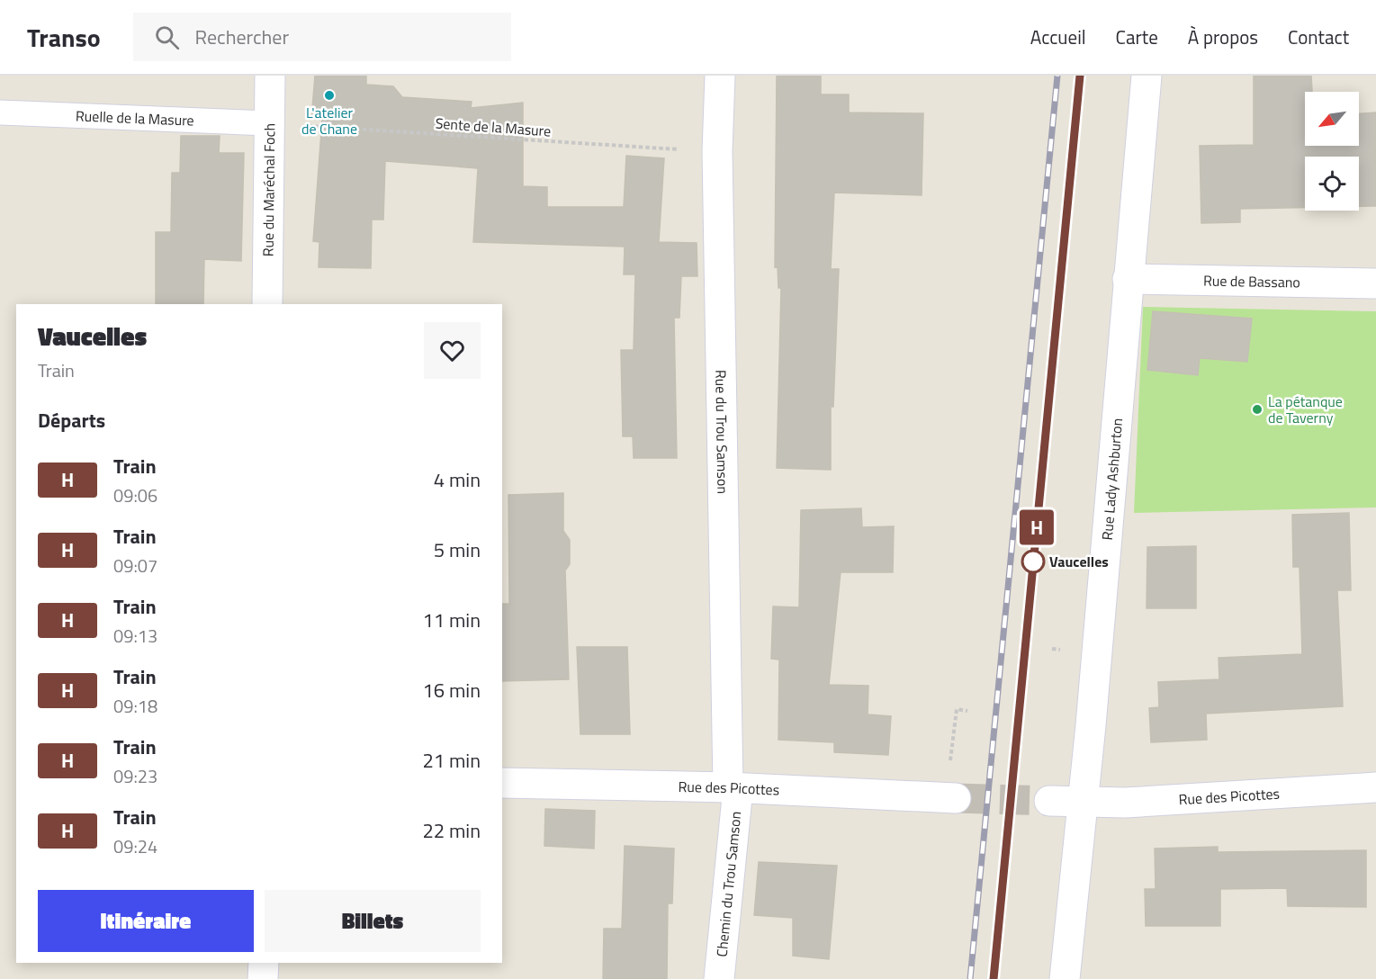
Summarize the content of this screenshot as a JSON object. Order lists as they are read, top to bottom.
{
  "streets": {
    "street": [
      "Rue du Maréchal Foch",
      "Rue de Bassano",
      "Rue du Trou Samson",
      "Rue Lady Ashburton",
      "Rue des Picottes",
      "Chemin du Trou Samson"
    ],
    "lane": ["Ruelle de la Masure"],
    "path": ["Sente de la Masure"]
  },
  "crossings": [
    ["Ruelle de la Masure", "Sente de la Masure"],
    ["Ruelle de la Masure", "Rue du Maréchal Foch"],
    ["Sente de la Masure", "Rue du Maréchal Foch"],
    ["Sente de la Masure", "Rue du Trou Samson"],
    ["Rue de Bassano", "Rue Lady Ashburton"],
    ["Rue du Trou Samson", "Rue des Picottes"],
    ["Rue du Trou Samson", "Chemin du Trou Samson"],
    ["Rue Lady Ashburton", "Rue des Picottes"],
    ["Rue des Picottes", "Chemin du Trou Samson"]
  ],
  "places": ["L'atelier de Chane", "La pétanque de Taverny", "Vaucelles"],
  "north": "bottom left",
  "page": {
    "header": "Transo",
    "search": "Rechercher",
    "nav": [
      "Accueil",
      "Carte",
      "À propos",
      "Contact"
    ],
    "on_map": "H",
    "heading": [
      ["Vaucelles", "Train"],
      "Départs"
    ],
    "list": [
      {
        "mark": "H",
        "name": "Train",
        "note": "09:06",
        "value": "4 min"
      },
      {
        "mark": "H",
        "name": "Train",
        "note": "09:07",
        "value": "5 min"
      },
      {
        "mark": "H",
        "name": "Train",
        "note": "09:13",
        "value": "11 min"
      },
      {
        "mark": "H",
        "name": "Train",
        "note": "09:18",
        "value": "16 min"
      },
      {
        "mark": "H",
        "name": "Train",
        "note": "09:23",
        "value": "21 min"
      },
      {
        "mark": "H",
        "name": "Train",
        "note": "09:24",
        "value": "22 min"
      }
    ],
    "buttons": ["Itinéraire", "Billets"]
  }
}
